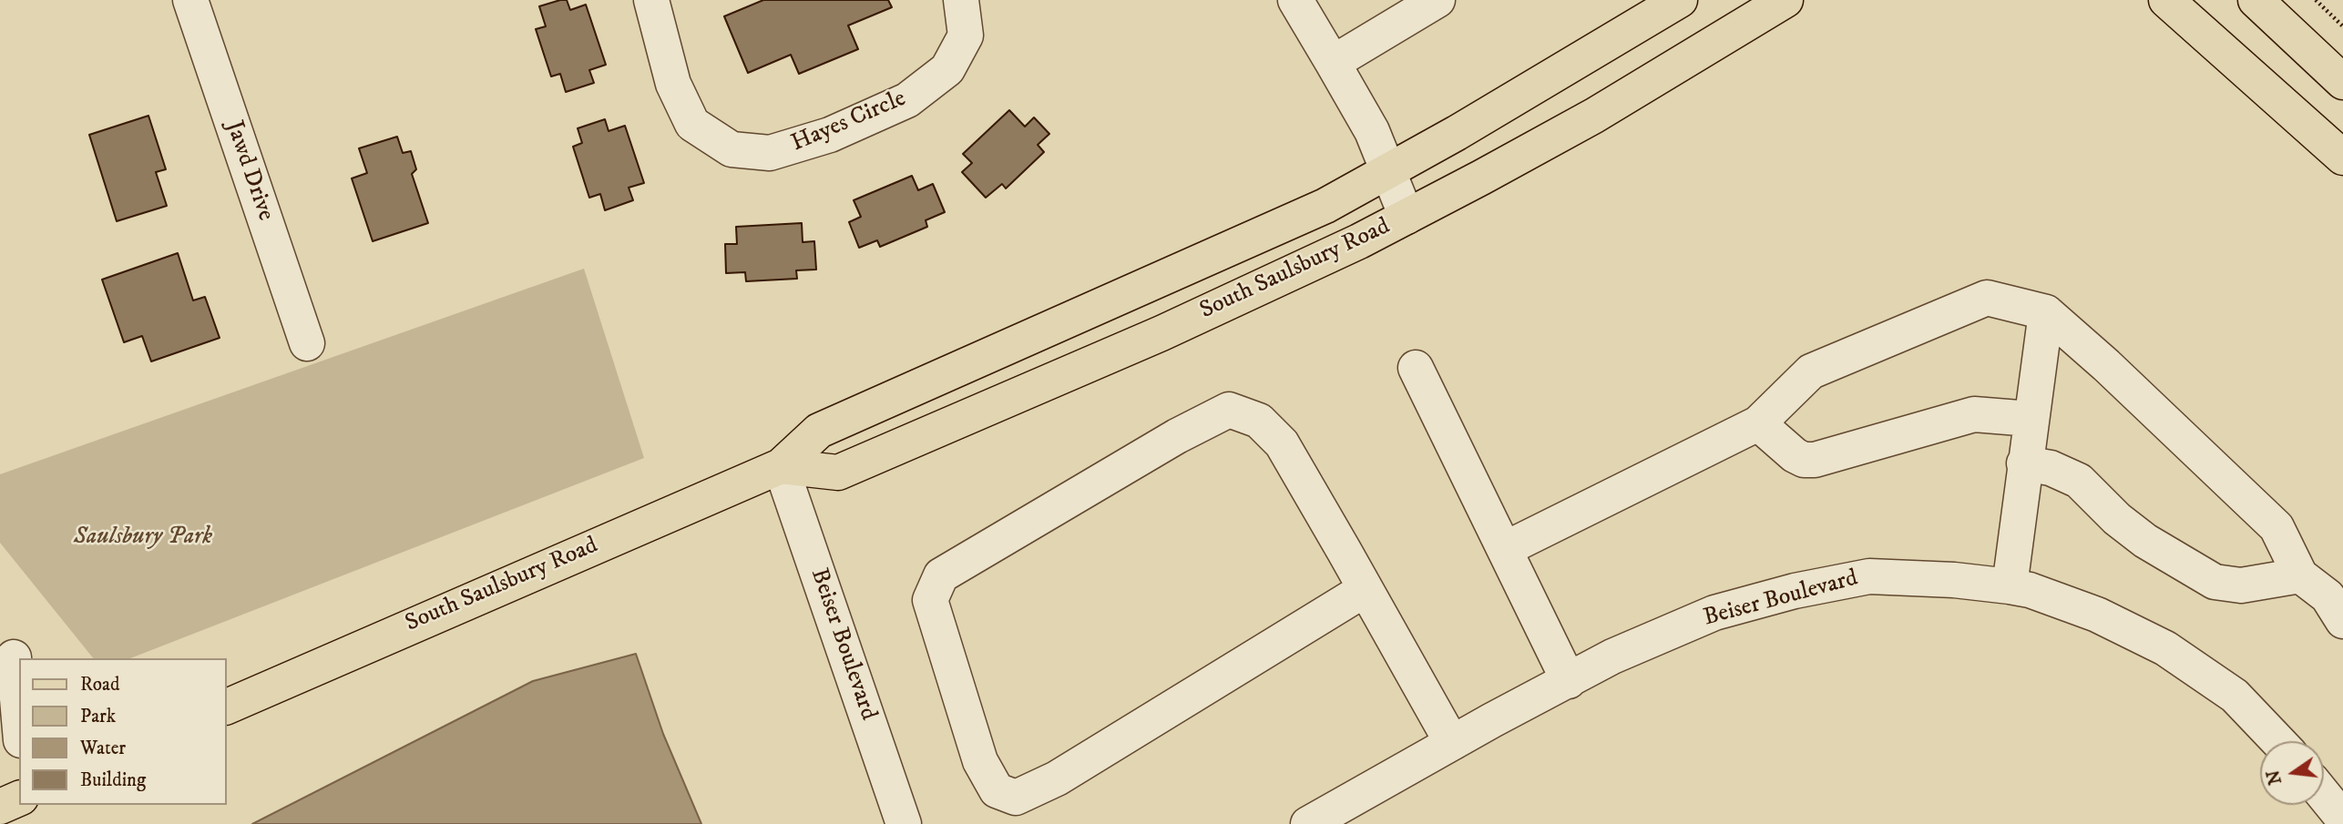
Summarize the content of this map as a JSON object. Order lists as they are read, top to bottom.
{
  "streets": {
    "main road": ["South Saulsbury Road"],
    "street": ["Hayes Circle", "Jawd Drive", "Beiser Boulevard"]
  },
  "crossings": [
    ["South Saulsbury Road", "Beiser Boulevard"]
  ],
  "parks": ["Saulsbury Park"],
  "legend": [
    "Road",
    "Park",
    "Water",
    "Building"
  ],
  "north": "left"
}
